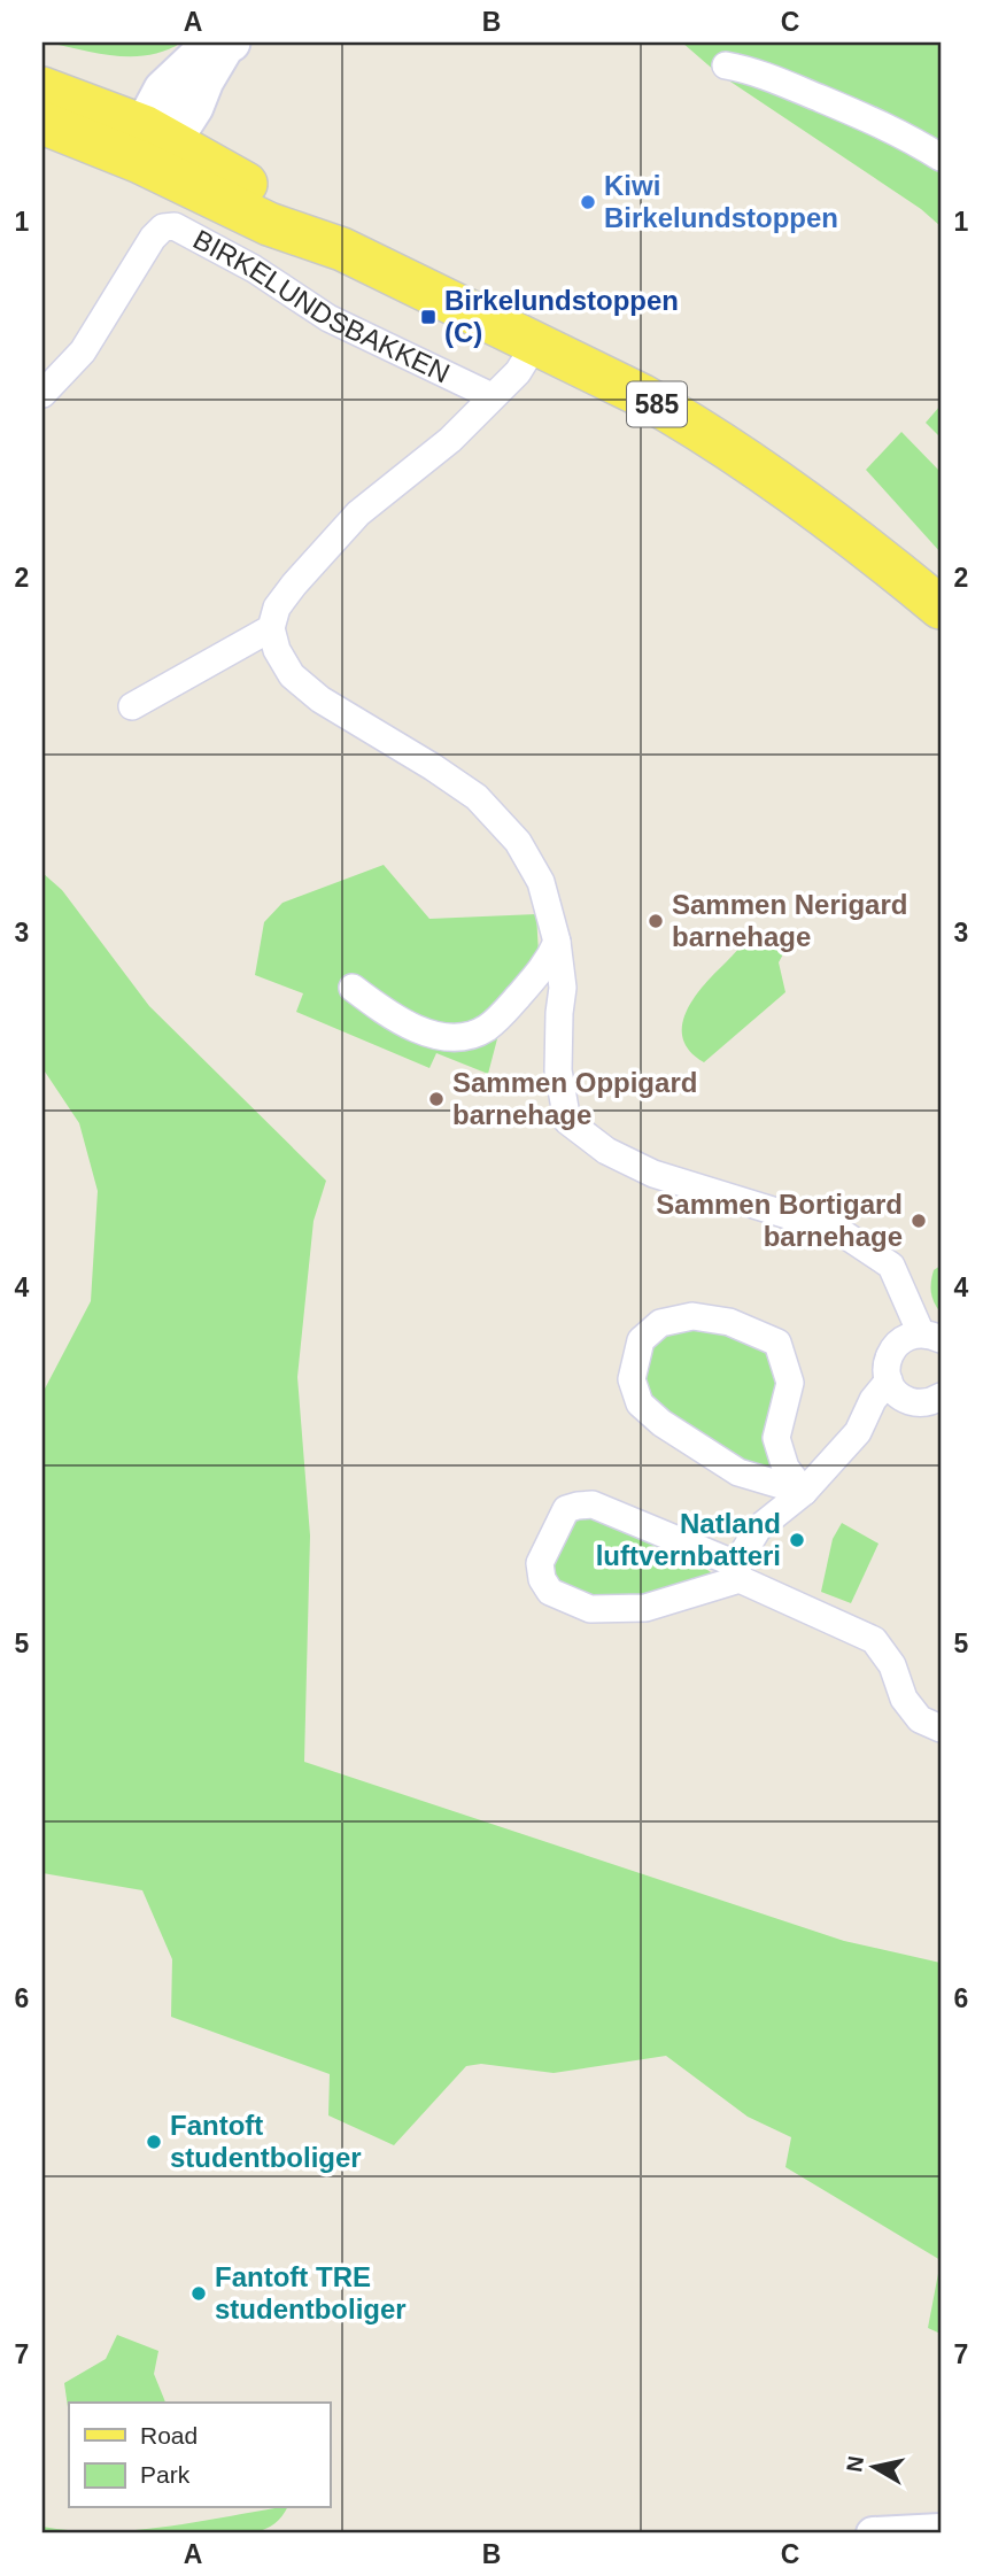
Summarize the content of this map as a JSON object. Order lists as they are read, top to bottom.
{
  "streets": {
    "main road": ["BIRKELUNDSBAKKEN", "585"]
  },
  "crossings": [
    ["BIRKELUNDSBAKKEN", "585"]
  ],
  "places": {
    "other": [
      "Kiwi Birkelundstoppen",
      "Sammen Nerigard barnehage",
      "Sammen Oppigard barnehage",
      "Sammen Bortigard barnehage",
      "Natland luftvernbatteri",
      "Fantoft studentboliger",
      "Fantoft TRE studentboliger"
    ],
    "transit": ["Birkelundstoppen (C)"]
  },
  "legend": ["Road", "Park"],
  "north": "left",
  "grid": {
    "columns": ["A", "B", "C"],
    "rows": [
      "1",
      "2",
      "3",
      "4",
      "5",
      "6",
      "7"
    ]
  }
}
